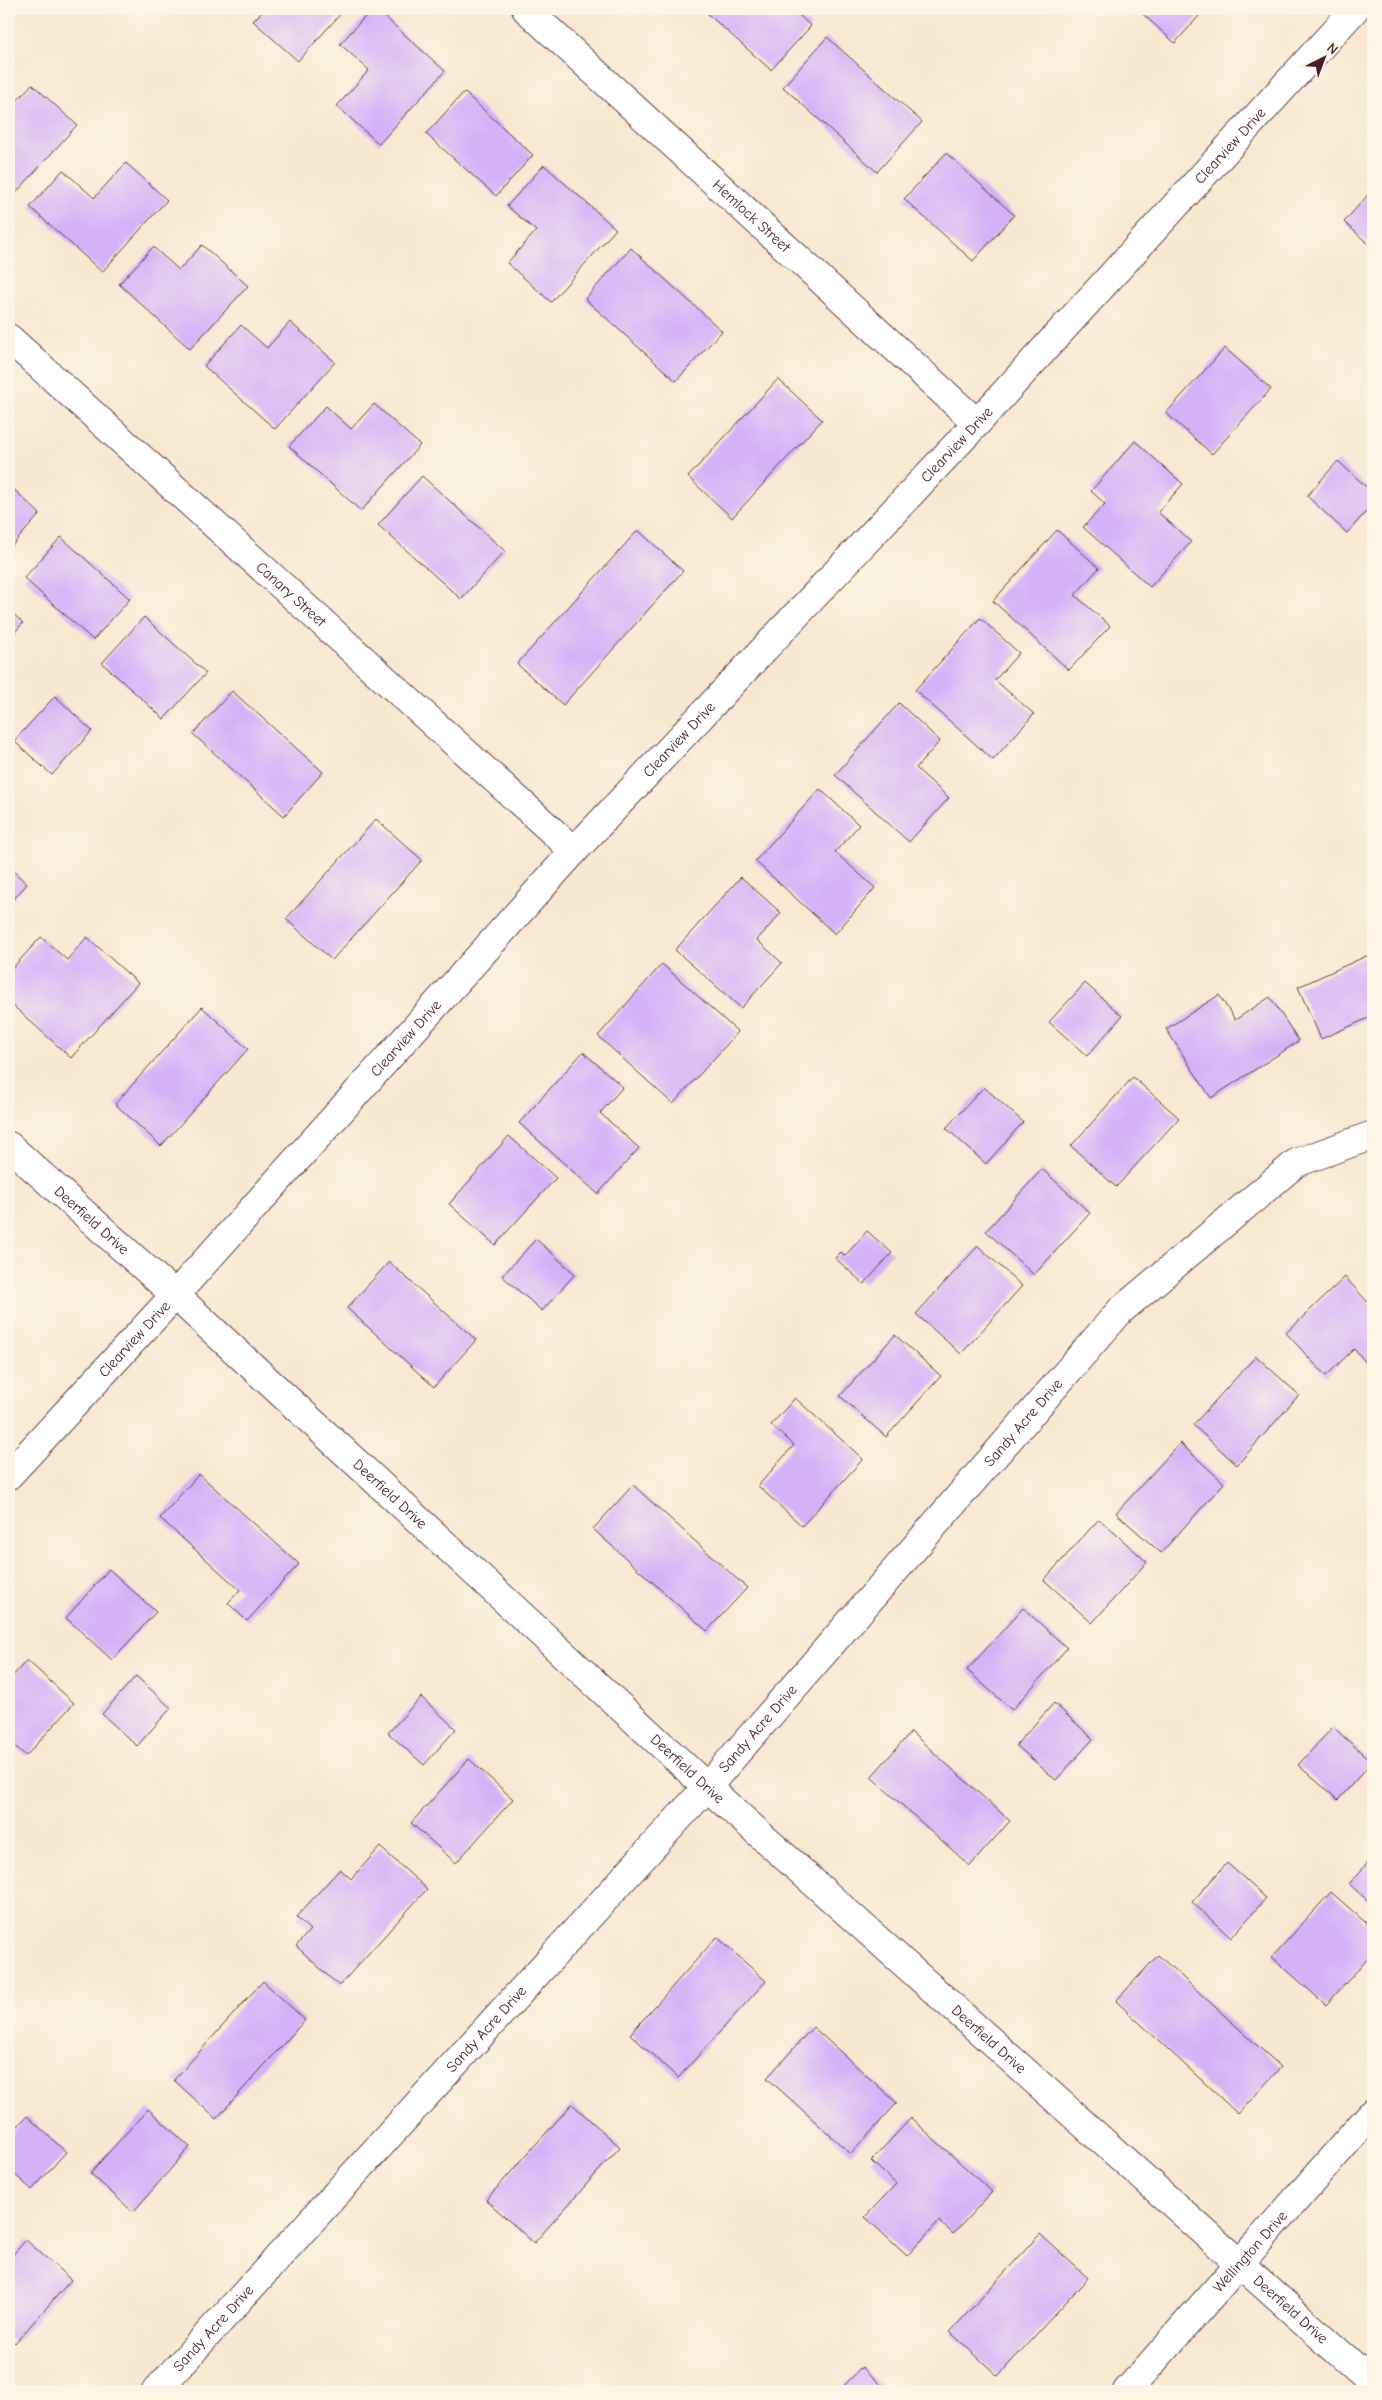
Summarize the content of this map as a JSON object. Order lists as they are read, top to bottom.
{
  "streets": {
    "street": [
      "Clearview Drive",
      "Hemlock Street",
      "Canary Street",
      "Deerfield Drive",
      "Sandy Acre Drive",
      "Wellington Drive"
    ]
  },
  "crossings": [
    ["Clearview Drive", "Hemlock Street"],
    ["Clearview Drive", "Canary Street"],
    ["Clearview Drive", "Deerfield Drive"],
    ["Deerfield Drive", "Sandy Acre Drive"],
    ["Deerfield Drive", "Wellington Drive"]
  ],
  "north": "top right"
}
